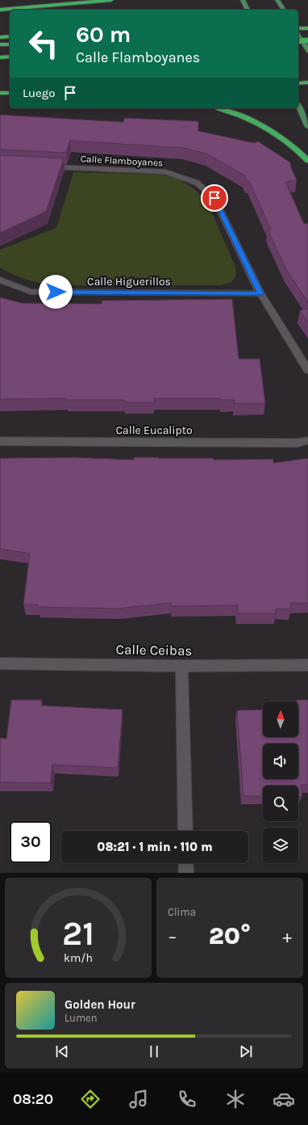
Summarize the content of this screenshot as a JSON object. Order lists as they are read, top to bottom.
{
  "streets": {
    "street": [
      "Calle Flamboyanes",
      "Calle Higuerillos",
      "Calle Eucalipto",
      "Calle Ceibas"
    ]
  },
  "crossings": [
    ["Calle Flamboyanes", "Calle Higuerillos"]
  ],
  "north": "top",
  "page": {
    "turn": ["60 m", "Calle Flamboyanes"],
    "then": "Luego",
    "limit": "30",
    "trip": "08:21 · 1 min · 110 m",
    "tile": "Clima",
    "heat": ["−", "20°", "+"],
    "song": ["Golden Hour", "Lumen"],
    "tabs": "08:20",
    "gauge": ["21", "km/h"]
  }
}
